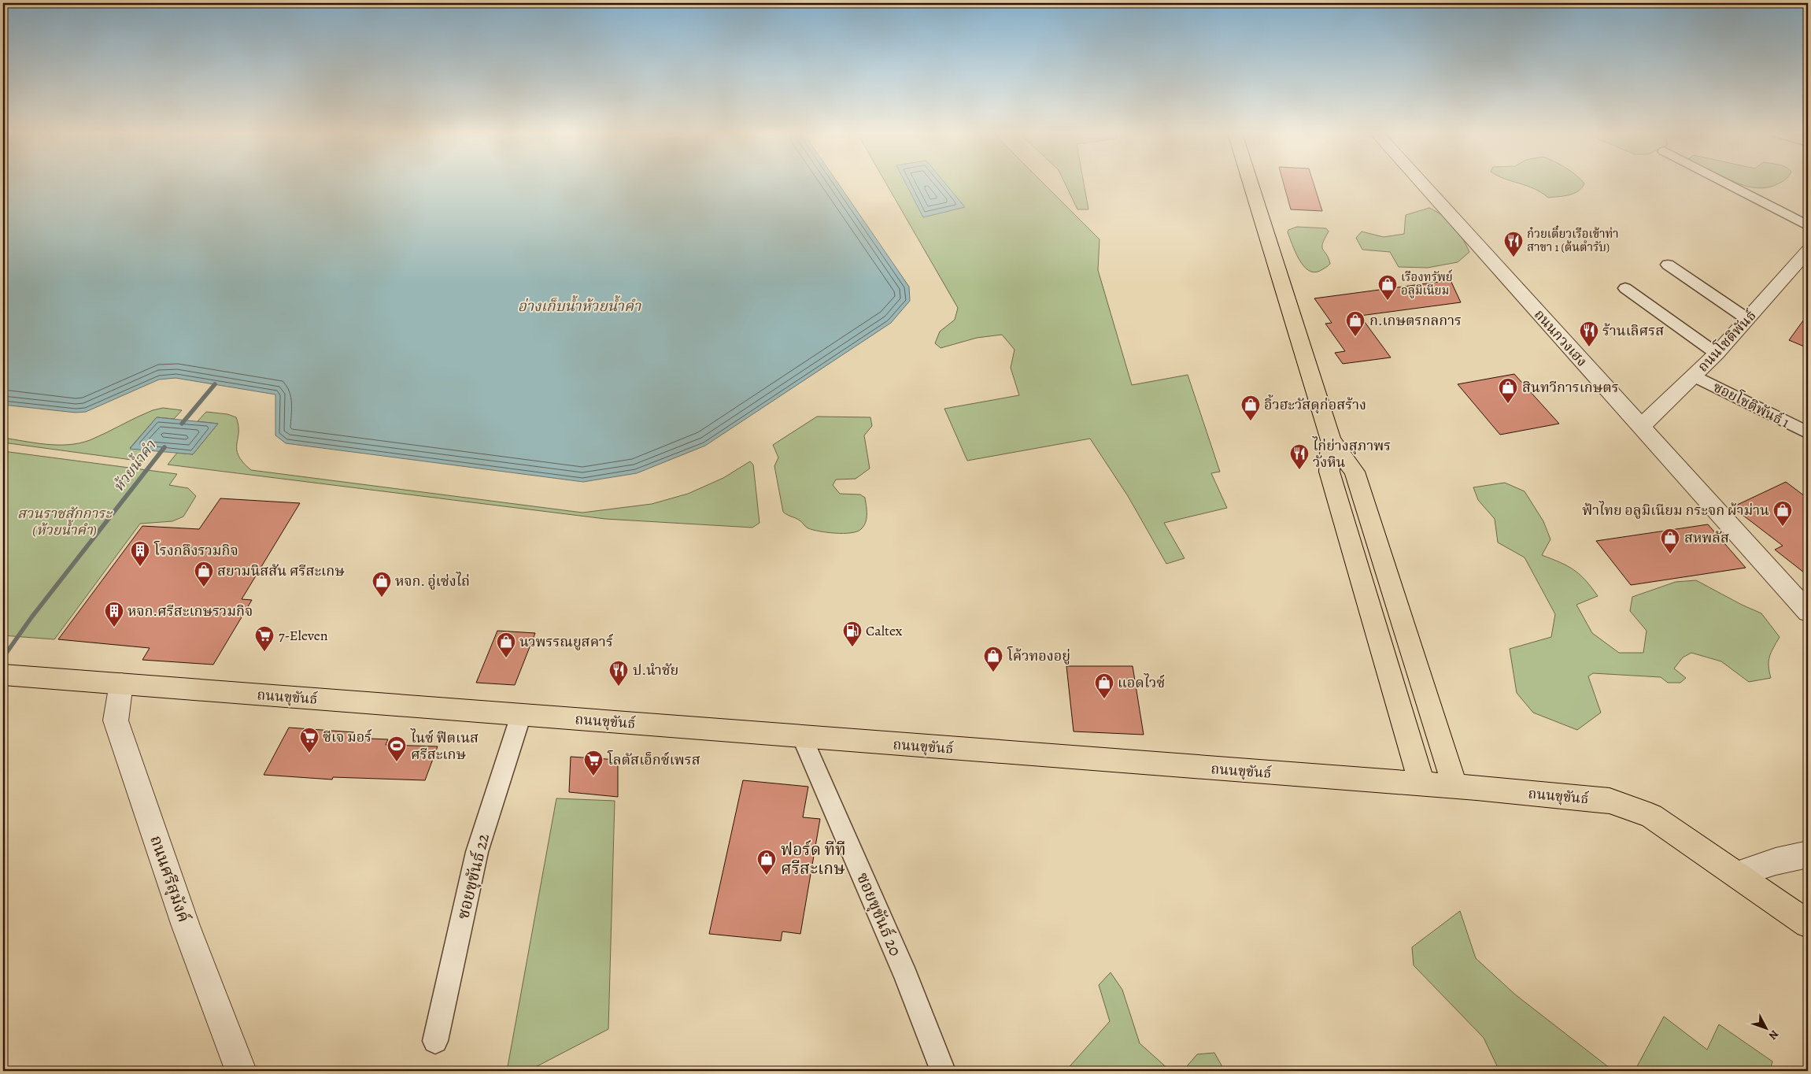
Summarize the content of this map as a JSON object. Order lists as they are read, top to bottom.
{
  "streets": {
    "main road": ["ถนนขุขันธ์"],
    "street": [
      "ถนนกวงเฮง",
      "ถนนโชติพันธ์",
      "ซอยโชติพันธ์ 1",
      "ซอยขุขันธ์ 22",
      "ถนนศรีสุมังค์",
      "ซอยขุขันธ์ 20"
    ]
  },
  "crossings": [
    ["ถนนกวงเฮง", "ถนนโชติพันธ์"],
    ["ถนนโชติพันธ์", "ซอยโชติพันธ์ 1"],
    ["ถนนขุขันธ์", "ซอยขุขันธ์ 22"],
    ["ถนนขุขันธ์", "ถนนศรีสุมังค์"],
    ["ถนนขุขันธ์", "ซอยขุขันธ์ 20"]
  ],
  "water": ["อ่างเก็บน้ำห้วยน้ำคำ", "ห้วยน้ำคำ"],
  "parks": ["สวนราชสักการะ (ห้วยน้ำคำ)"],
  "places": {
    "restaurant": [
      "ก๋วยเตี๋ยวเรือเข้าท่า สาขา 1 (ต้นตำรับ)",
      "ร้านเลิศรส",
      "ไก่ย่างสุภาพร วังหิน",
      "ป.นำชัย"
    ],
    "shop": [
      "เรืองทรัพย์ อลูมิเนียม",
      "ก.เกษตรกลการ",
      "สินทวีการเกษตร",
      "อิ้วฮะวัสดุก่อสร้าง",
      "ฟ้าไทย อลูมิเนียม กระจก ผ้าม่าน",
      "สหพลัส",
      "สยามนิสสัน ศรีสะเกษ",
      "หจก. อู่เซ่งไถ่",
      "นวพรรณยูสคาร์",
      "โค้วทองอยู่",
      "แอดไวซ์",
      "ฟอร์ด ทีที ศรีสะเกษ"
    ],
    "building": ["โรงกลึงรวมกิจ", "หจก.ศรีสะเกษรวมกิจ"],
    "fuel station": ["Caltex"],
    "supermarket": ["7-Eleven", "ซีเจ มอร์", "โลตัสเอ็กซ์เพรส"],
    "sports": ["ไนซ์ ฟิตเนส ศรีสะเกษ"]
  },
  "north": "bottom right"
}
